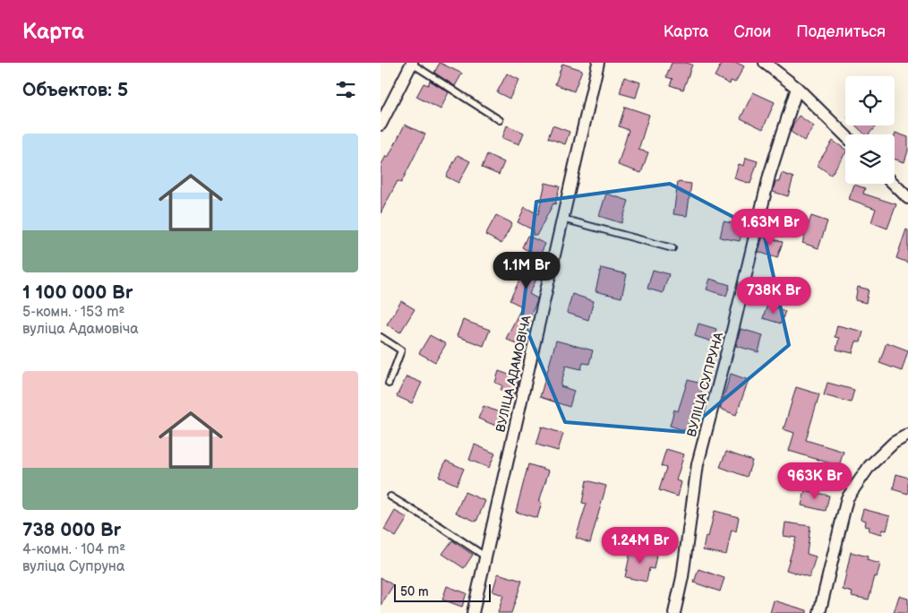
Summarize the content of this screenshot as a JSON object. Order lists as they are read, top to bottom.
{
  "streets": {
    "street": ["ВУЛІЦА АДАМОВІЧА", "ВУЛІЦА СУПРУНА"]
  },
  "scale_bar": "50 m",
  "page": {
    "header": "Карта",
    "nav": ["Карта", "Слои", "Поделиться"],
    "heading": "Объектов: 5",
    "list": [
      {
        "name": "1 100 000 Br",
        "note": "5-комн. · 153 m² · вуліца Адамовіча"
      },
      {
        "name": "738 000 Br",
        "note": "4-комн. · 104 m² · вуліца Супруна"
      }
    ],
    "price": [
      "1.63M Br",
      "1.1M Br",
      "738K Br",
      "963K Br",
      "1.24M Br"
    ],
    "scale": "50 m"
  }
}
